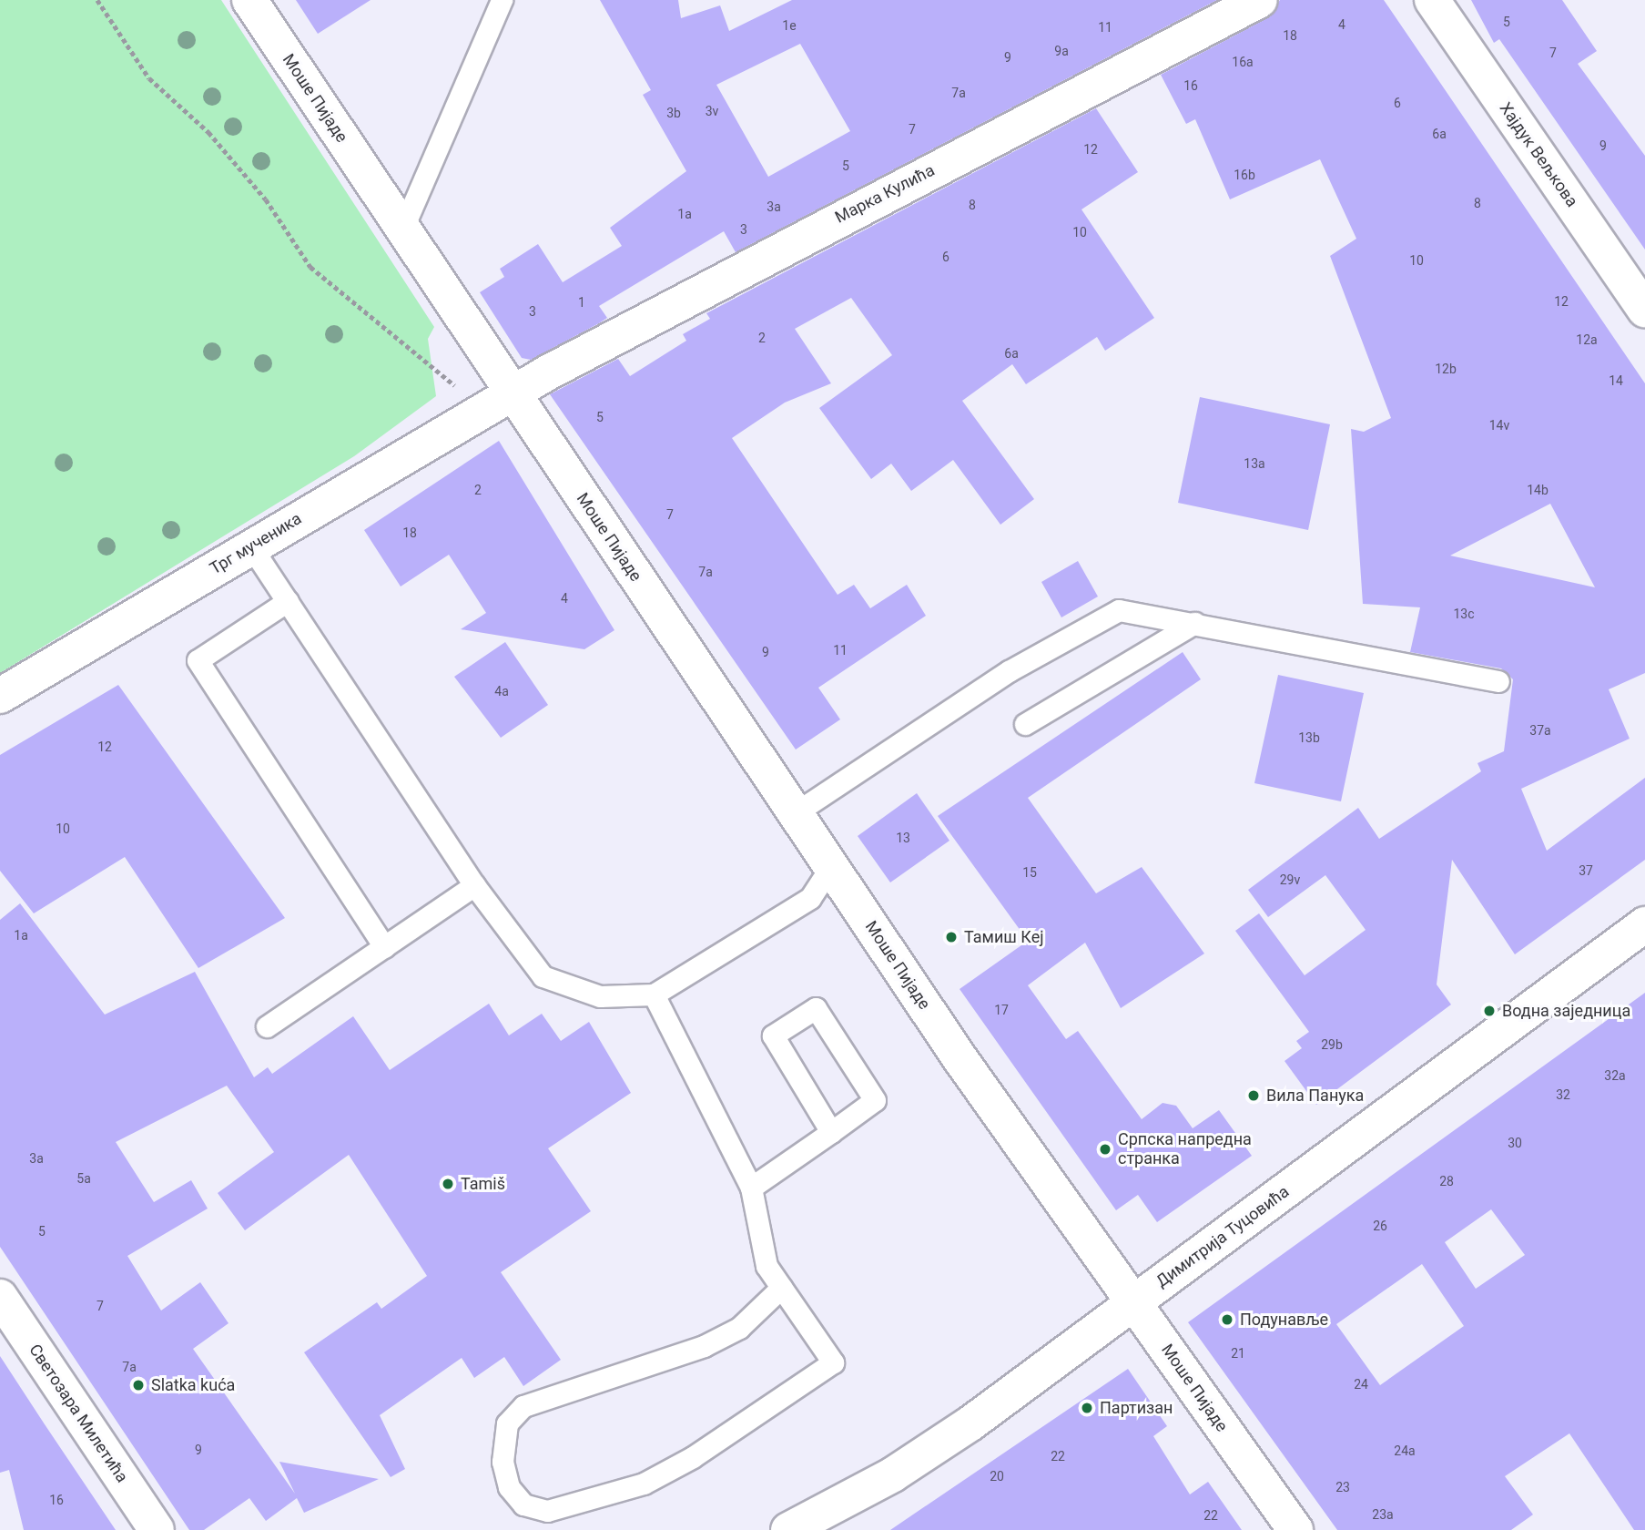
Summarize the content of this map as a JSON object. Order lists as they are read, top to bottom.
{
  "streets": {
    "street": [
      "Моше Пијаде",
      "Хајдук Вељкова",
      "Марка Кулића",
      "Трг мученика",
      "Димитрија Туцовића",
      "Светозара Милетића"
    ]
  },
  "crossings": [
    ["Моше Пијаде", "Марка Кулића"],
    ["Моше Пијаде", "Трг мученика"],
    ["Моше Пијаде", "Димитрија Туцовића"],
    ["Марка Кулића", "Трг мученика"]
  ],
  "places": [
    "Тамиш Кеј",
    "Водна заједница",
    "Вила Панука",
    "Српска напредна странка",
    "Tamiš",
    "Подунавље",
    "Slatka kuća",
    "Партизан"
  ],
  "house_numbers": [
    "5",
    "4",
    "1e",
    "11",
    "18",
    "9a",
    "7",
    "9",
    "16a",
    "16",
    "7a",
    "6",
    "3v",
    "3b",
    "7",
    "6a",
    "9",
    "12",
    "5",
    "16b",
    "8",
    "8",
    "3a",
    "1a",
    "3",
    "10",
    "6",
    "10",
    "12",
    "1",
    "3",
    "2",
    "12a",
    "6a",
    "12b",
    "14",
    "5",
    "14v",
    "13a",
    "2",
    "14b",
    "7",
    "18",
    "7a",
    "4",
    "13c",
    "11",
    "9",
    "4a",
    "37a",
    "13b",
    "12",
    "10",
    "13",
    "37",
    "15",
    "29v",
    "1a",
    "17",
    "29b",
    "32a",
    "32",
    "30",
    "3a",
    "5a",
    "28",
    "26",
    "5",
    "7",
    "21",
    "7a",
    "24",
    "9",
    "24a",
    "22",
    "20",
    "23",
    "16",
    "23a",
    "22"
  ]
}
